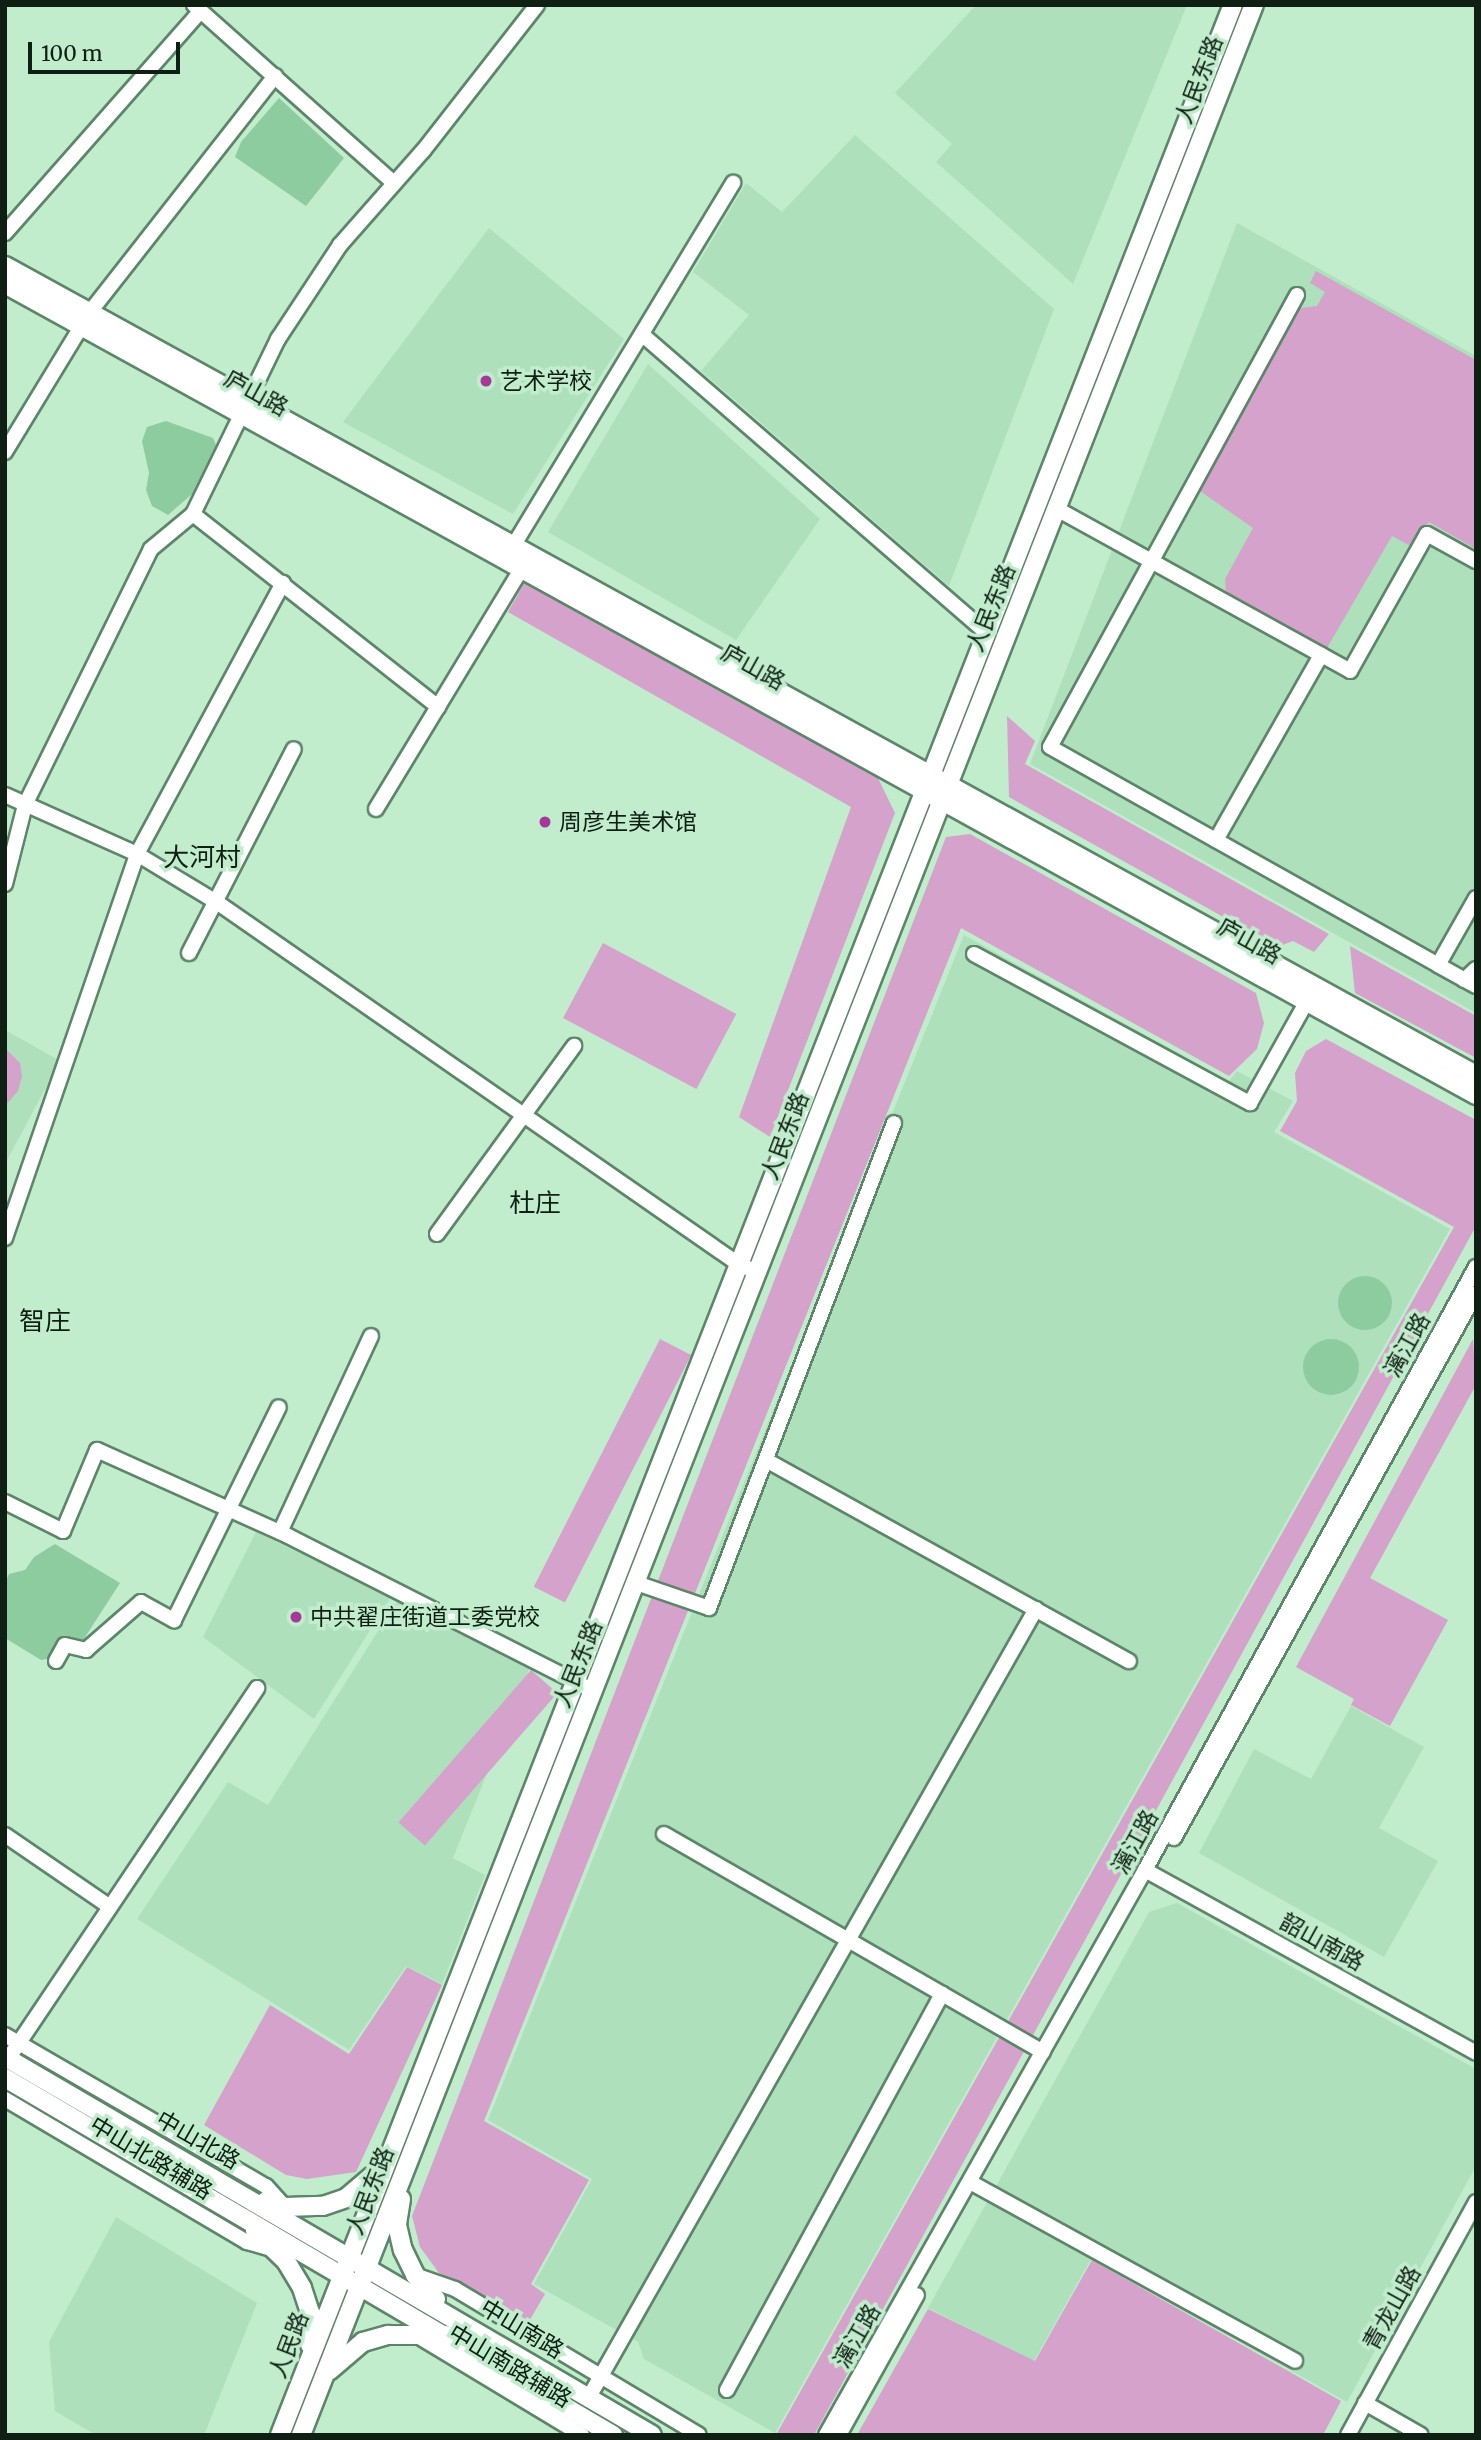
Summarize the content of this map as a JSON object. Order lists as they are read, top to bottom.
{
  "streets": {
    "main road": [
      "人民东路",
      "庐山路",
      "中山北路",
      "中山南路",
      "人民路"
    ],
    "street": [
      "漓江路",
      "韶山南路",
      "中山北路辅路",
      "青龙山路",
      "中山南路辅路"
    ]
  },
  "crossings": [
    ["人民东路", "庐山路"],
    ["人民东路", "中山北路"],
    ["人民东路", "中山南路"],
    ["人民东路", "人民路"],
    ["漓江路", "韶山南路"],
    ["中山北路", "中山南路"],
    ["中山北路", "人民路"],
    ["中山南路", "人民路"],
    ["中山南路", "中山南路辅路"]
  ],
  "districts": ["大河村", "杜庄", "智庄"],
  "places": ["艺术学校", "周彦生美术馆", "中共翟庄街道工委党校"],
  "scale_bar": "100 m"
}
